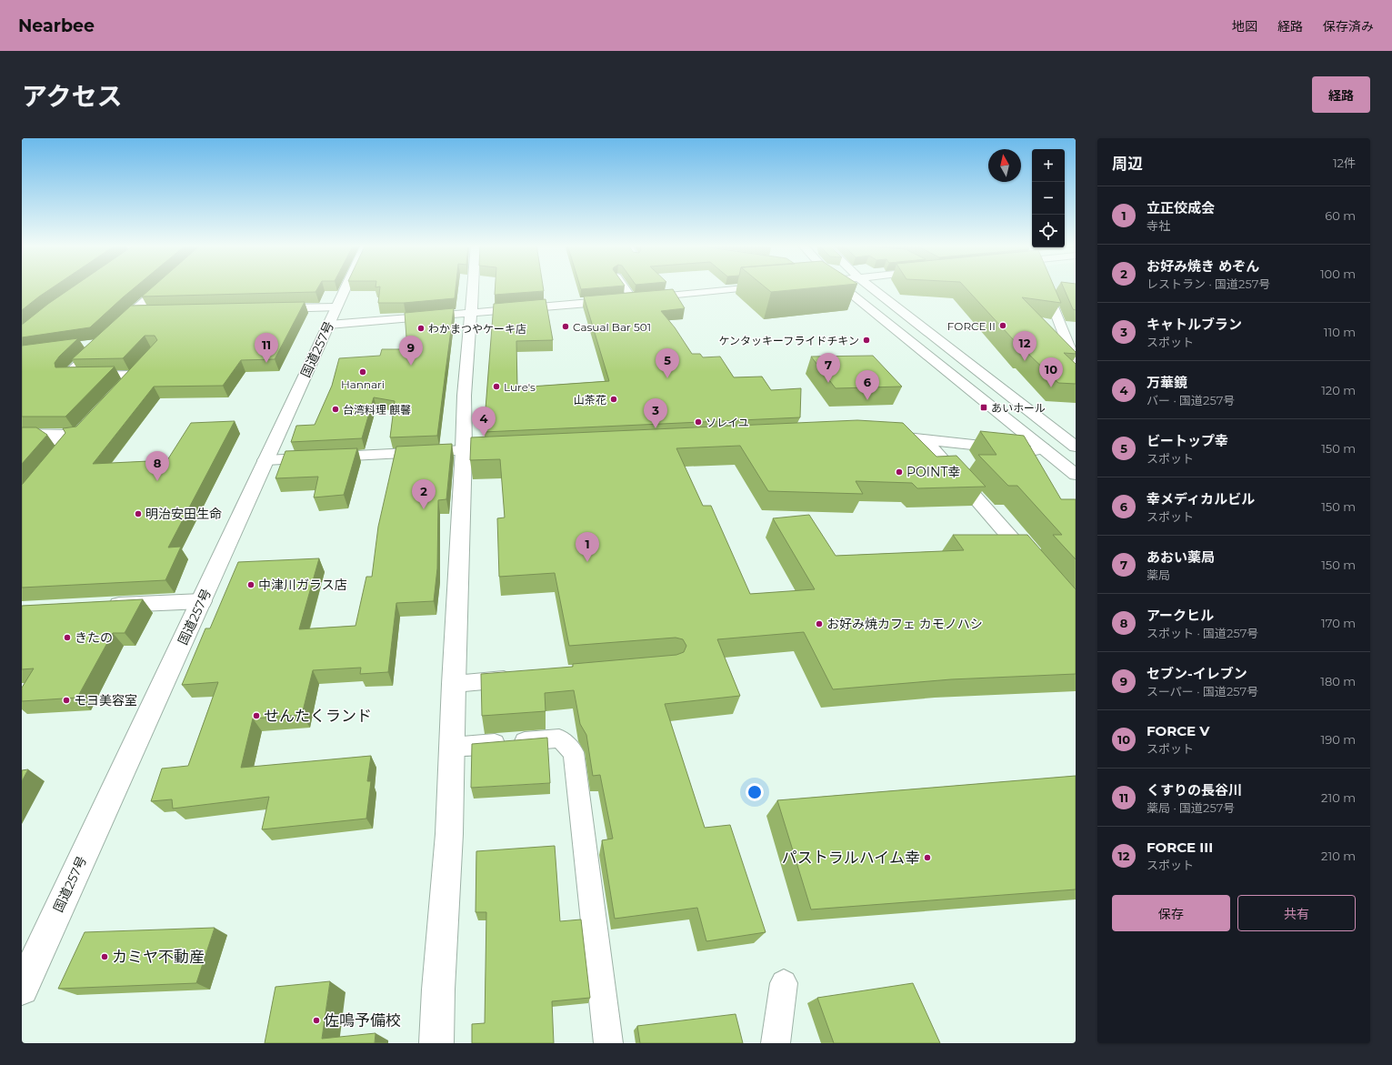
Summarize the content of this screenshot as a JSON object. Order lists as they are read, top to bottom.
{
  "streets": {
    "main road": ["国道257号"]
  },
  "places": {
    "other": [
      "FORCE II",
      "Casual Bar 501",
      "わかまつやケーキ店",
      "ケンタッキーフライドチキン",
      "Hannari",
      "Lure's",
      "山茶花",
      "台湾料理 麒馨",
      "ソレイユ",
      "POINT幸",
      "明治安田生命",
      "中津川ガラス店",
      "お好み焼カフェ カモノハシ",
      "きたの",
      "モヨ美容室",
      "せんたくランド",
      "パストラルハイム幸",
      "カミヤ不動産",
      "佐鳴予備校"
    ],
    "transit": ["あいホール"]
  },
  "north": "top",
  "page": {
    "header": "Nearbee",
    "nav": ["地図", "経路", "保存済み"],
    "title": "アクセス",
    "buttons": [
      "経路",
      ["保存", "共有"]
    ],
    "heading": ["周辺", "12件"],
    "map_buttons": ["+", "−"],
    "list": [
      {
        "mark": "1",
        "name": "立正佼成会",
        "note": "寺社",
        "value": "60 m"
      },
      {
        "mark": "2",
        "name": "お好み焼き めぞん",
        "note": "レストラン · 国道257号",
        "value": "100 m"
      },
      {
        "mark": "3",
        "name": "キャトルブラン",
        "note": "スポット",
        "value": "110 m"
      },
      {
        "mark": "4",
        "name": "万華鏡",
        "note": "バー · 国道257号",
        "value": "120 m"
      },
      {
        "mark": "5",
        "name": "ビートップ幸",
        "note": "スポット",
        "value": "150 m"
      },
      {
        "mark": "6",
        "name": "幸メディカルビル",
        "note": "スポット",
        "value": "150 m"
      },
      {
        "mark": "7",
        "name": "あおい薬局",
        "note": "薬局",
        "value": "150 m"
      },
      {
        "mark": "8",
        "name": "アークヒル",
        "note": "スポット · 国道257号",
        "value": "170 m"
      },
      {
        "mark": "9",
        "name": "セブン-イレブン",
        "note": "スーパー · 国道257号",
        "value": "180 m"
      },
      {
        "mark": "10",
        "name": "FORCE V",
        "note": "スポット",
        "value": "190 m"
      },
      {
        "mark": "11",
        "name": "くすりの長谷川",
        "note": "薬局 · 国道257号",
        "value": "210 m"
      },
      {
        "mark": "12",
        "name": "FORCE III",
        "note": "スポット",
        "value": "210 m"
      }
    ],
    "pins": [
      "12",
      "11",
      "9",
      "5",
      "7",
      "10",
      "6",
      "3",
      "4",
      "8",
      "2",
      "1"
    ]
  }
}
